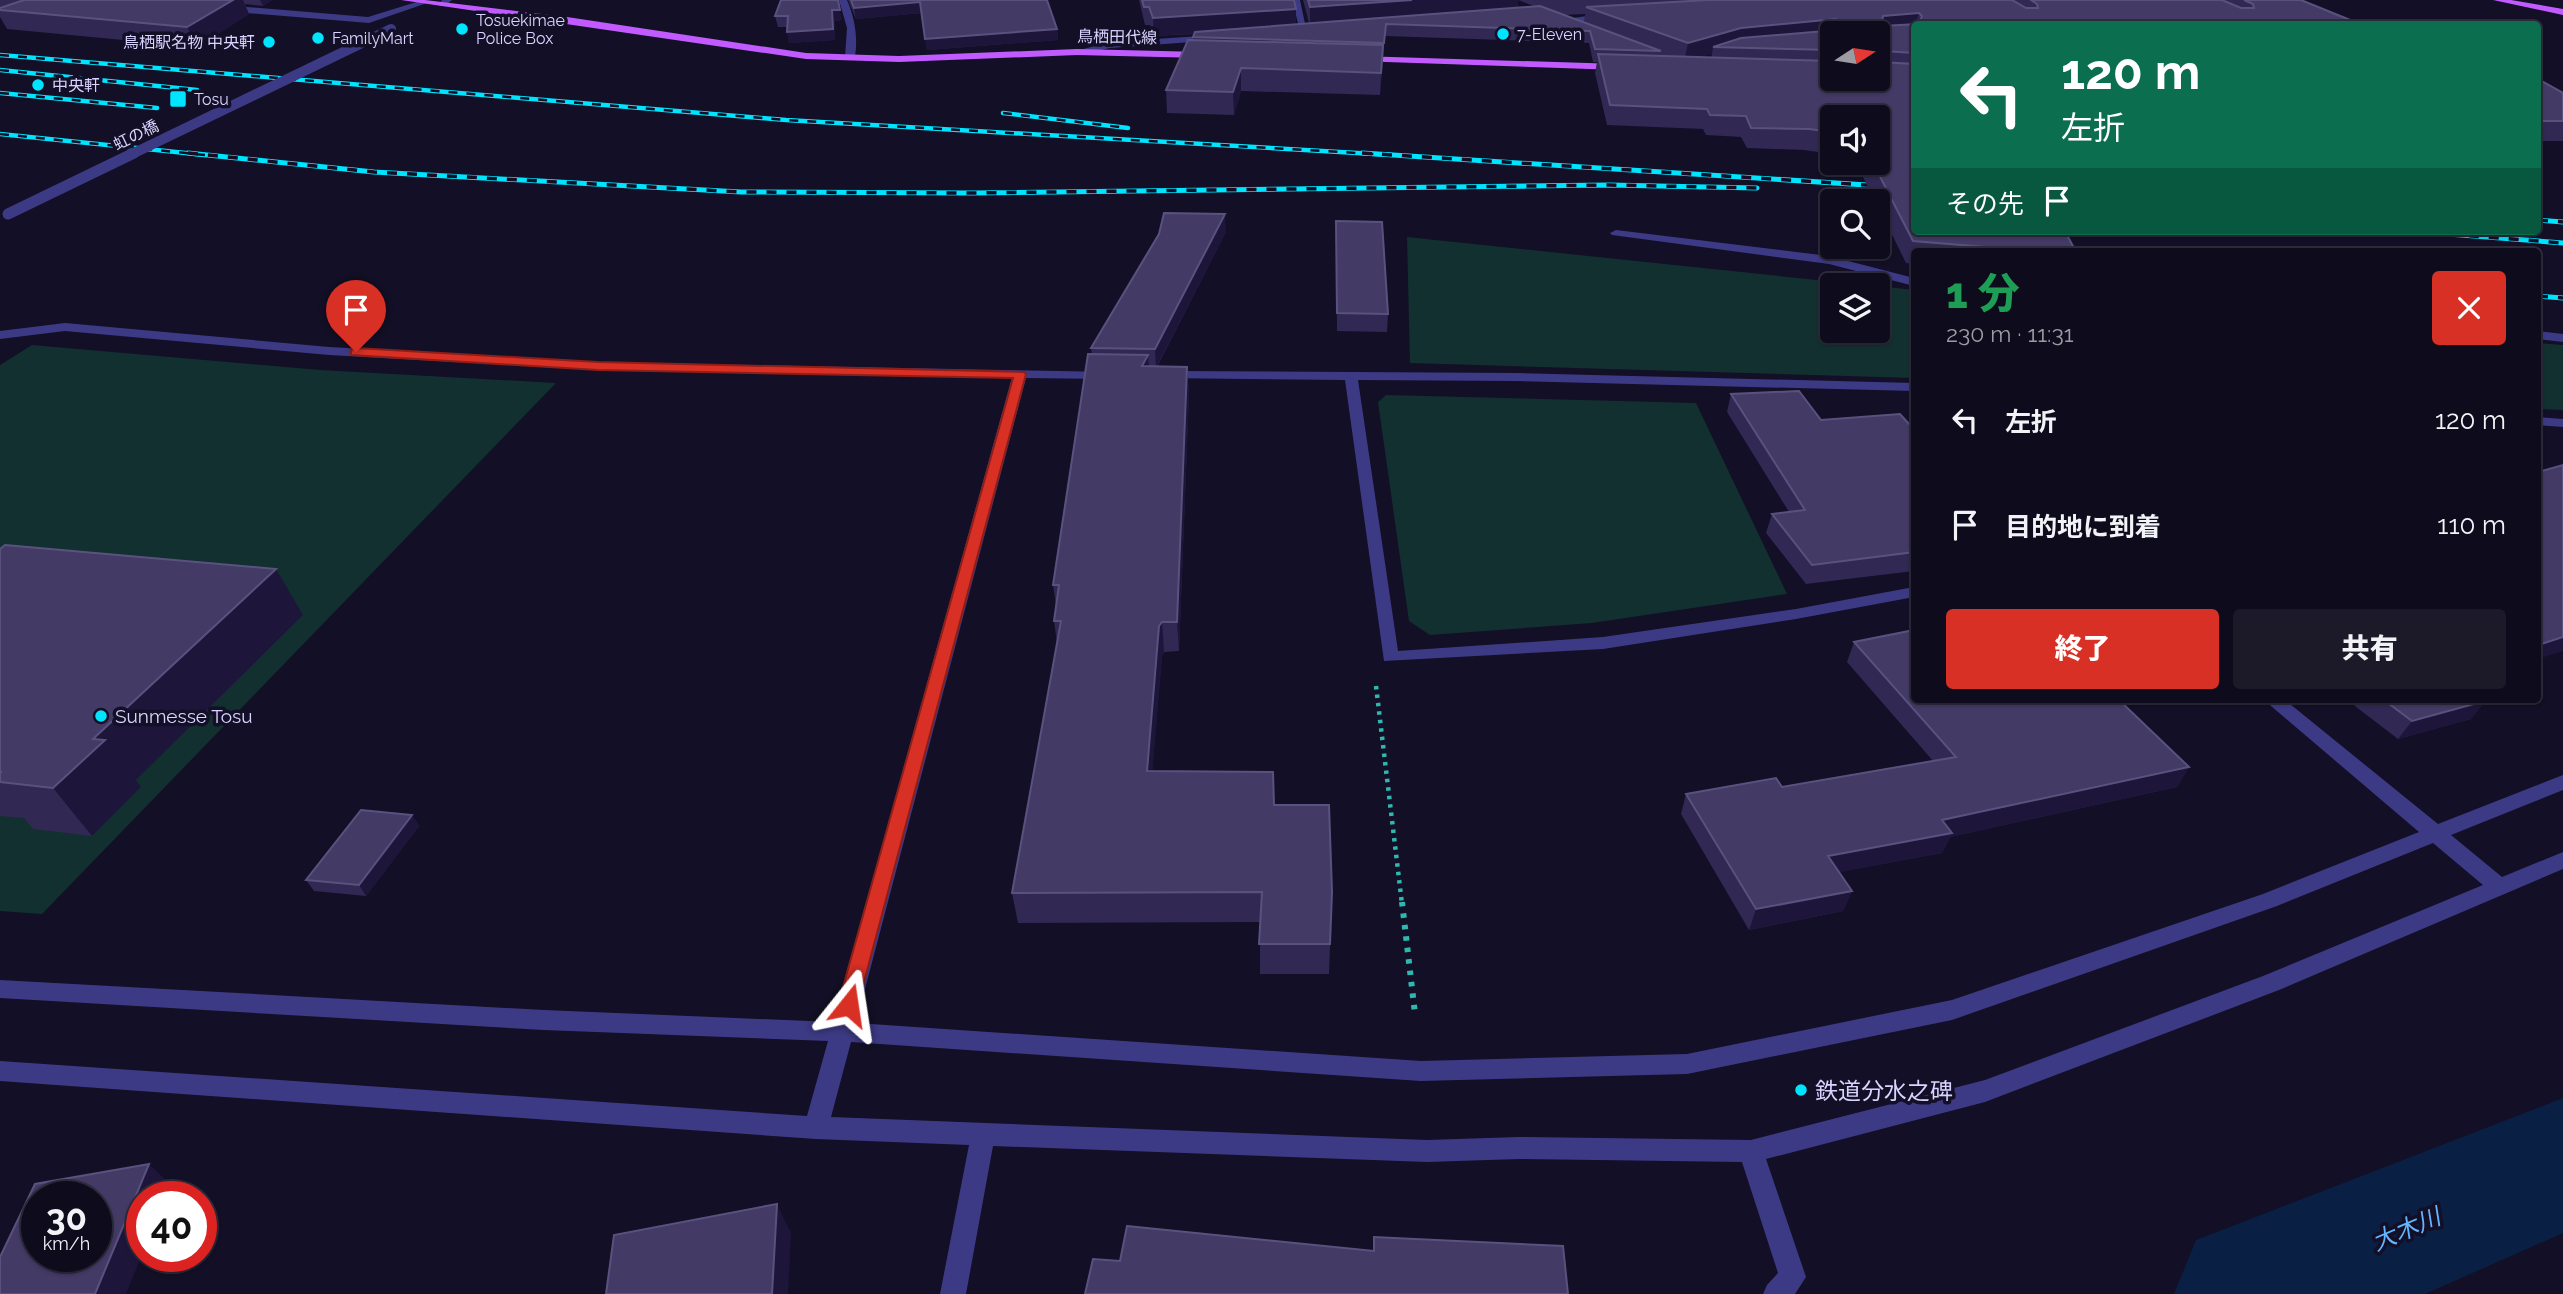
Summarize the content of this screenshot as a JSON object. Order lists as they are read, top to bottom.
{
  "streets": {
    "main road": ["鳥栖田代線"],
    "street": ["虹の橋"]
  },
  "water": ["大木川"],
  "places": {
    "other": [
      "Tosuekimae Police Box",
      "7-Eleven",
      "FamilyMart",
      "鳥栖駅名物 中央軒",
      "中央軒",
      "Sunmesse Tosu",
      "鉄道分水之碑"
    ],
    "transit": ["Tosu"]
  },
  "north": "right",
  "page": {
    "turn": ["120 m", "左折"],
    "then": "その先",
    "heading": ["1 分", "230 m · 11:31"],
    "list": [
      {
        "name": "左折",
        "value": "120 m"
      },
      {
        "name": "目的地に到着",
        "value": "110 m"
      }
    ],
    "buttons": ["終了", "共有"],
    "speed": "30 km/h",
    "limit": "40"
  }
}
